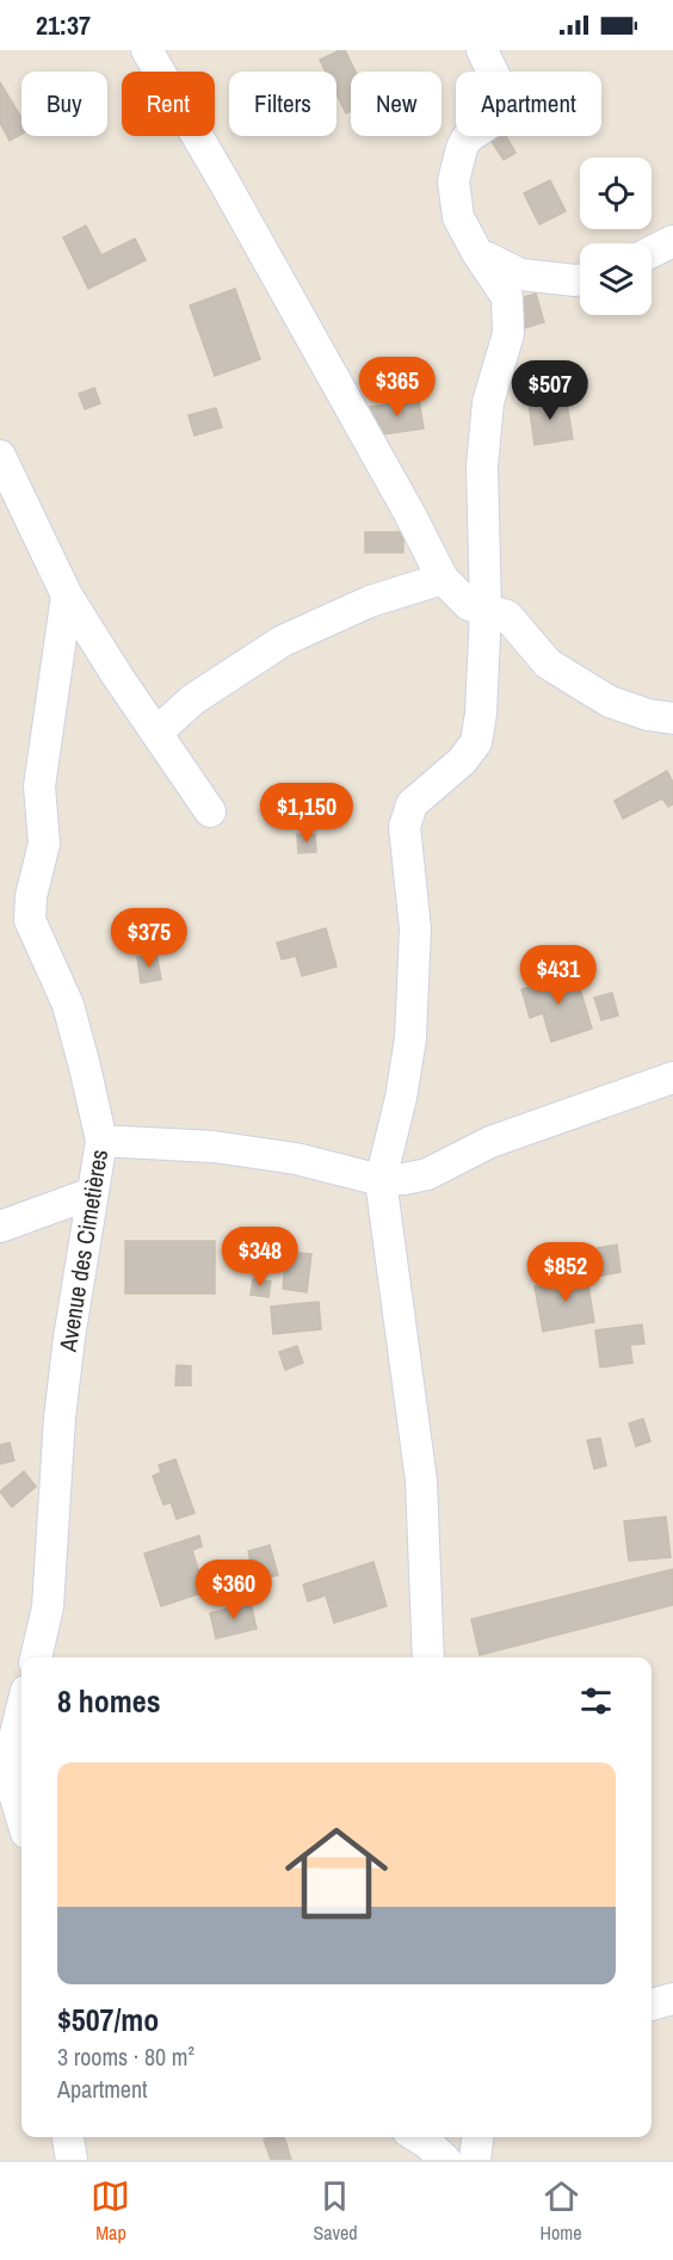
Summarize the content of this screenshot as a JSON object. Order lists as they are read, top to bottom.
{
  "streets": {
    "street": ["Avenue des Cimetières"]
  },
  "page": {
    "status": "21:37",
    "chip": [
      "Buy",
      "Rent",
      "Filters",
      "New",
      "Apartment"
    ],
    "price": [
      "$365",
      "$507",
      "$1,150",
      "$375",
      "$431",
      "$348",
      "$852",
      "$360"
    ],
    "heading": "8 homes",
    "list": [
      {
        "name": "$507/mo",
        "note": "3 rooms · 80 m² · Apartment"
      }
    ],
    "tabs": ["Map", "Saved", "Home"]
  }
}
